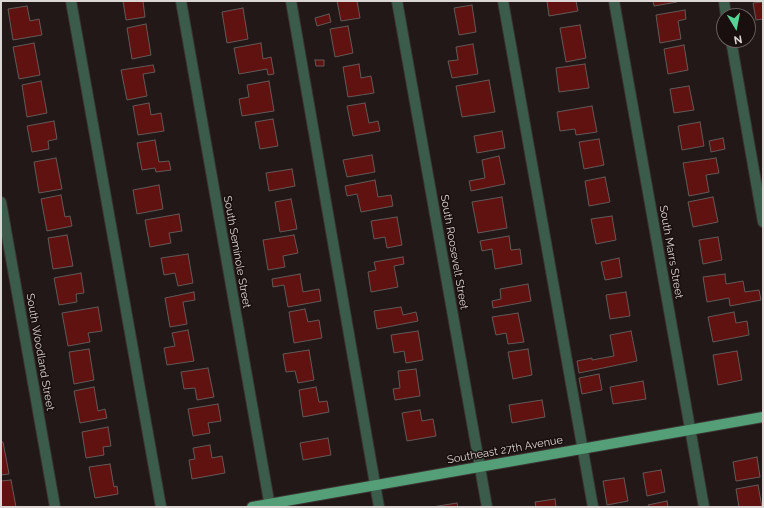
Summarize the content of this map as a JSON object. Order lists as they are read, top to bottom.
{
  "streets": {
    "main road": ["Southeast 27th Avenue"],
    "street": [
      "South Seminole Street",
      "South Roosevelt Street",
      "South Marrs Street",
      "South Woodland Street"
    ]
  },
  "crossings": [
    ["South Seminole Street", "Southeast 27th Avenue"],
    ["South Roosevelt Street", "Southeast 27th Avenue"],
    ["South Marrs Street", "Southeast 27th Avenue"]
  ],
  "north": "bottom"
}
